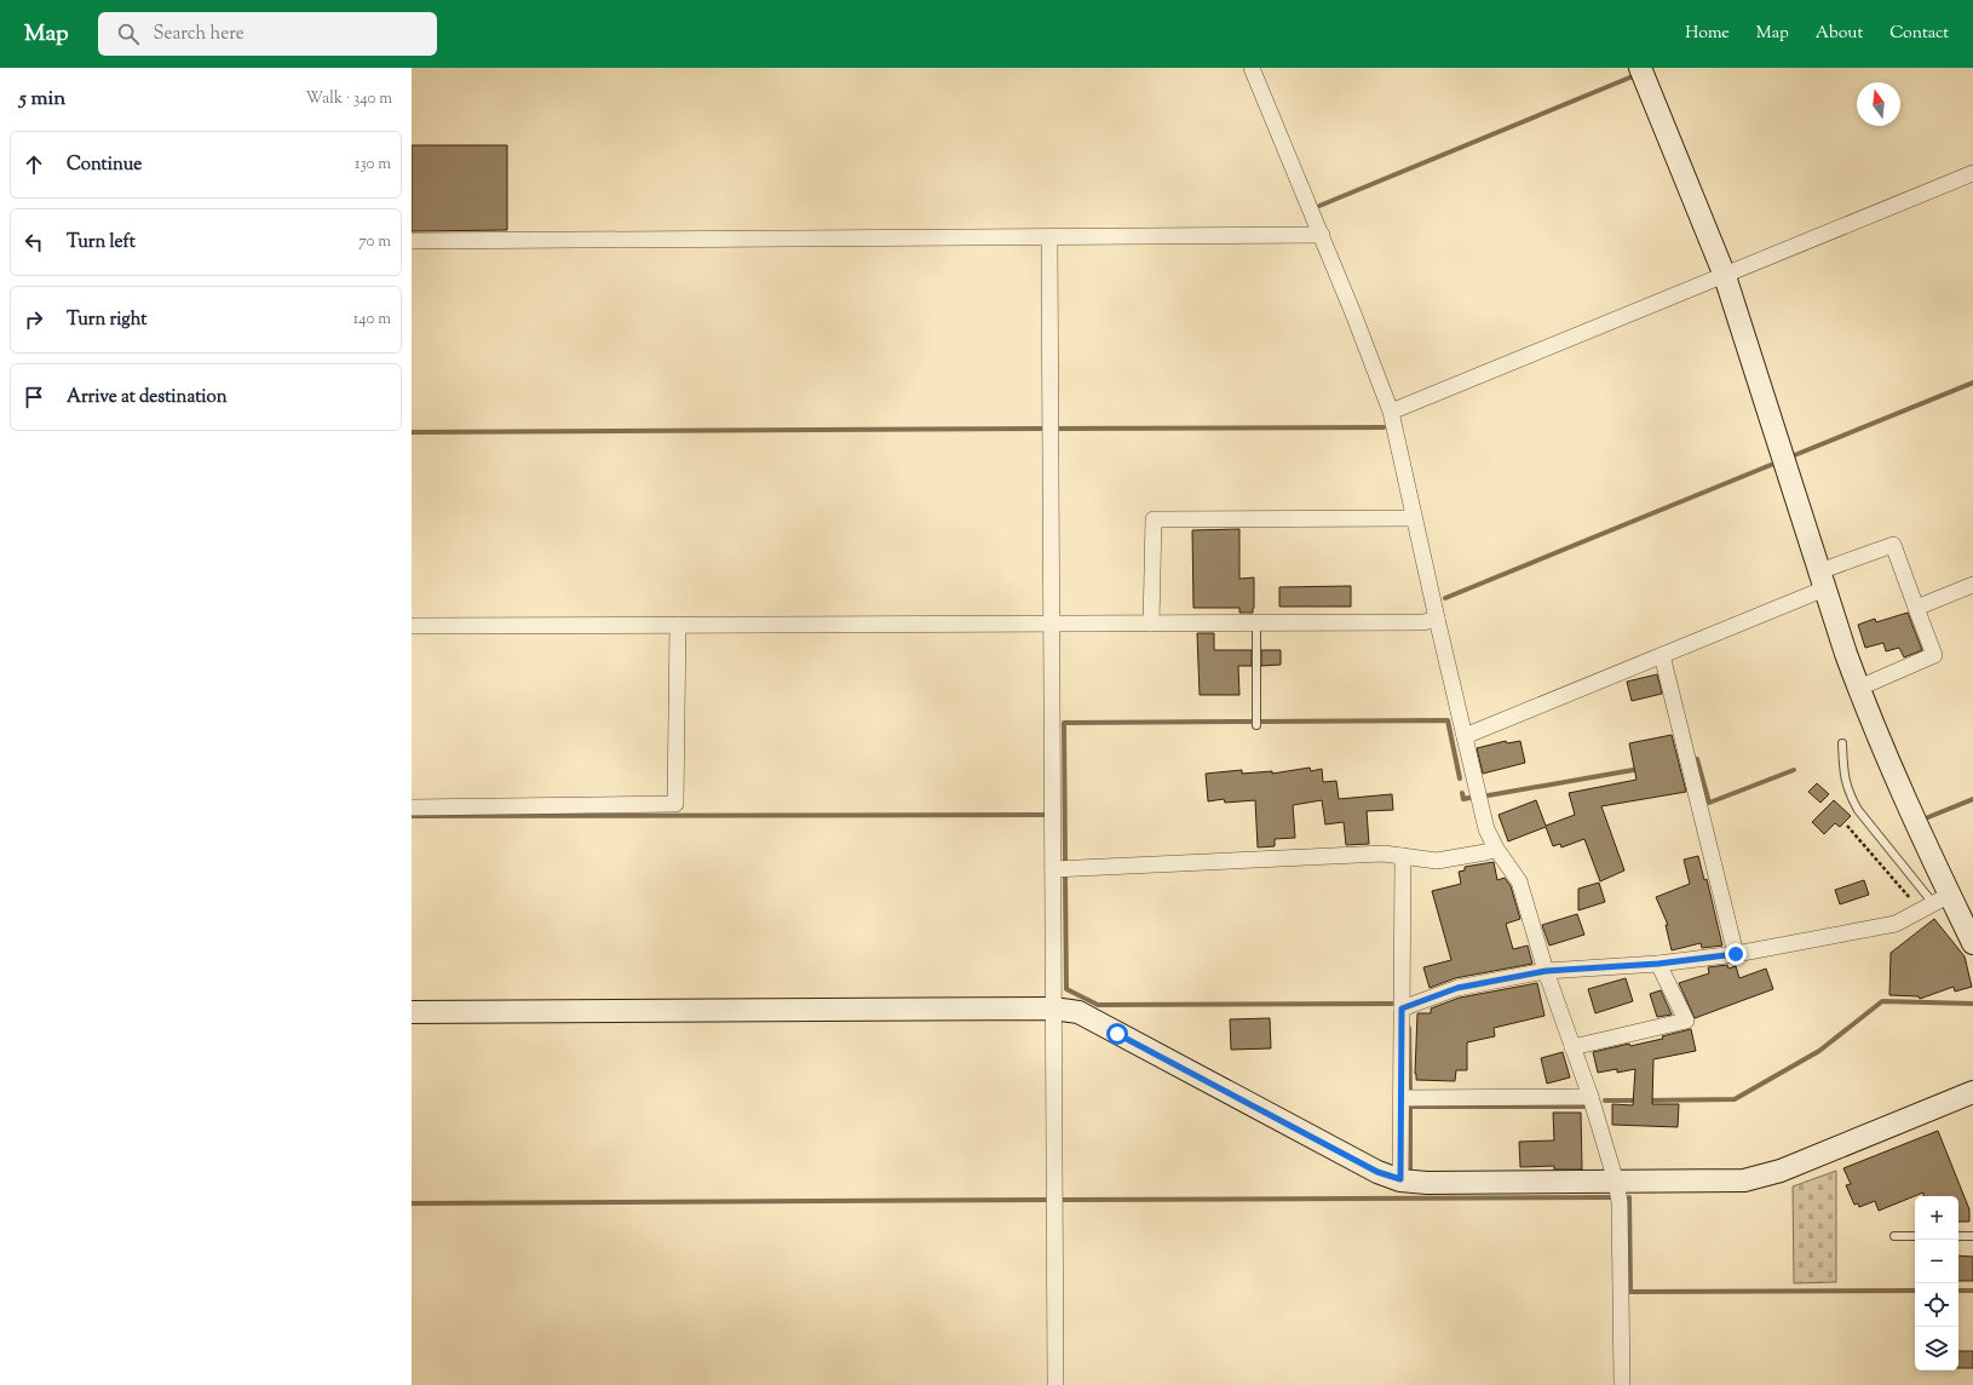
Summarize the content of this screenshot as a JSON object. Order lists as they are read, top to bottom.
{
  "north": "top",
  "page": {
    "header": "Map",
    "search": "Search here",
    "nav": [
      "Home",
      "Map",
      "About",
      "Contact"
    ],
    "heading": ["5 min", "Walk · 340 m"],
    "list": [
      ["Continue", "130 m"],
      ["Turn left", "70 m"],
      ["Turn right", "140 m"],
      "Arrive at destination"
    ],
    "map_buttons": ["+", "−"]
  }
}
